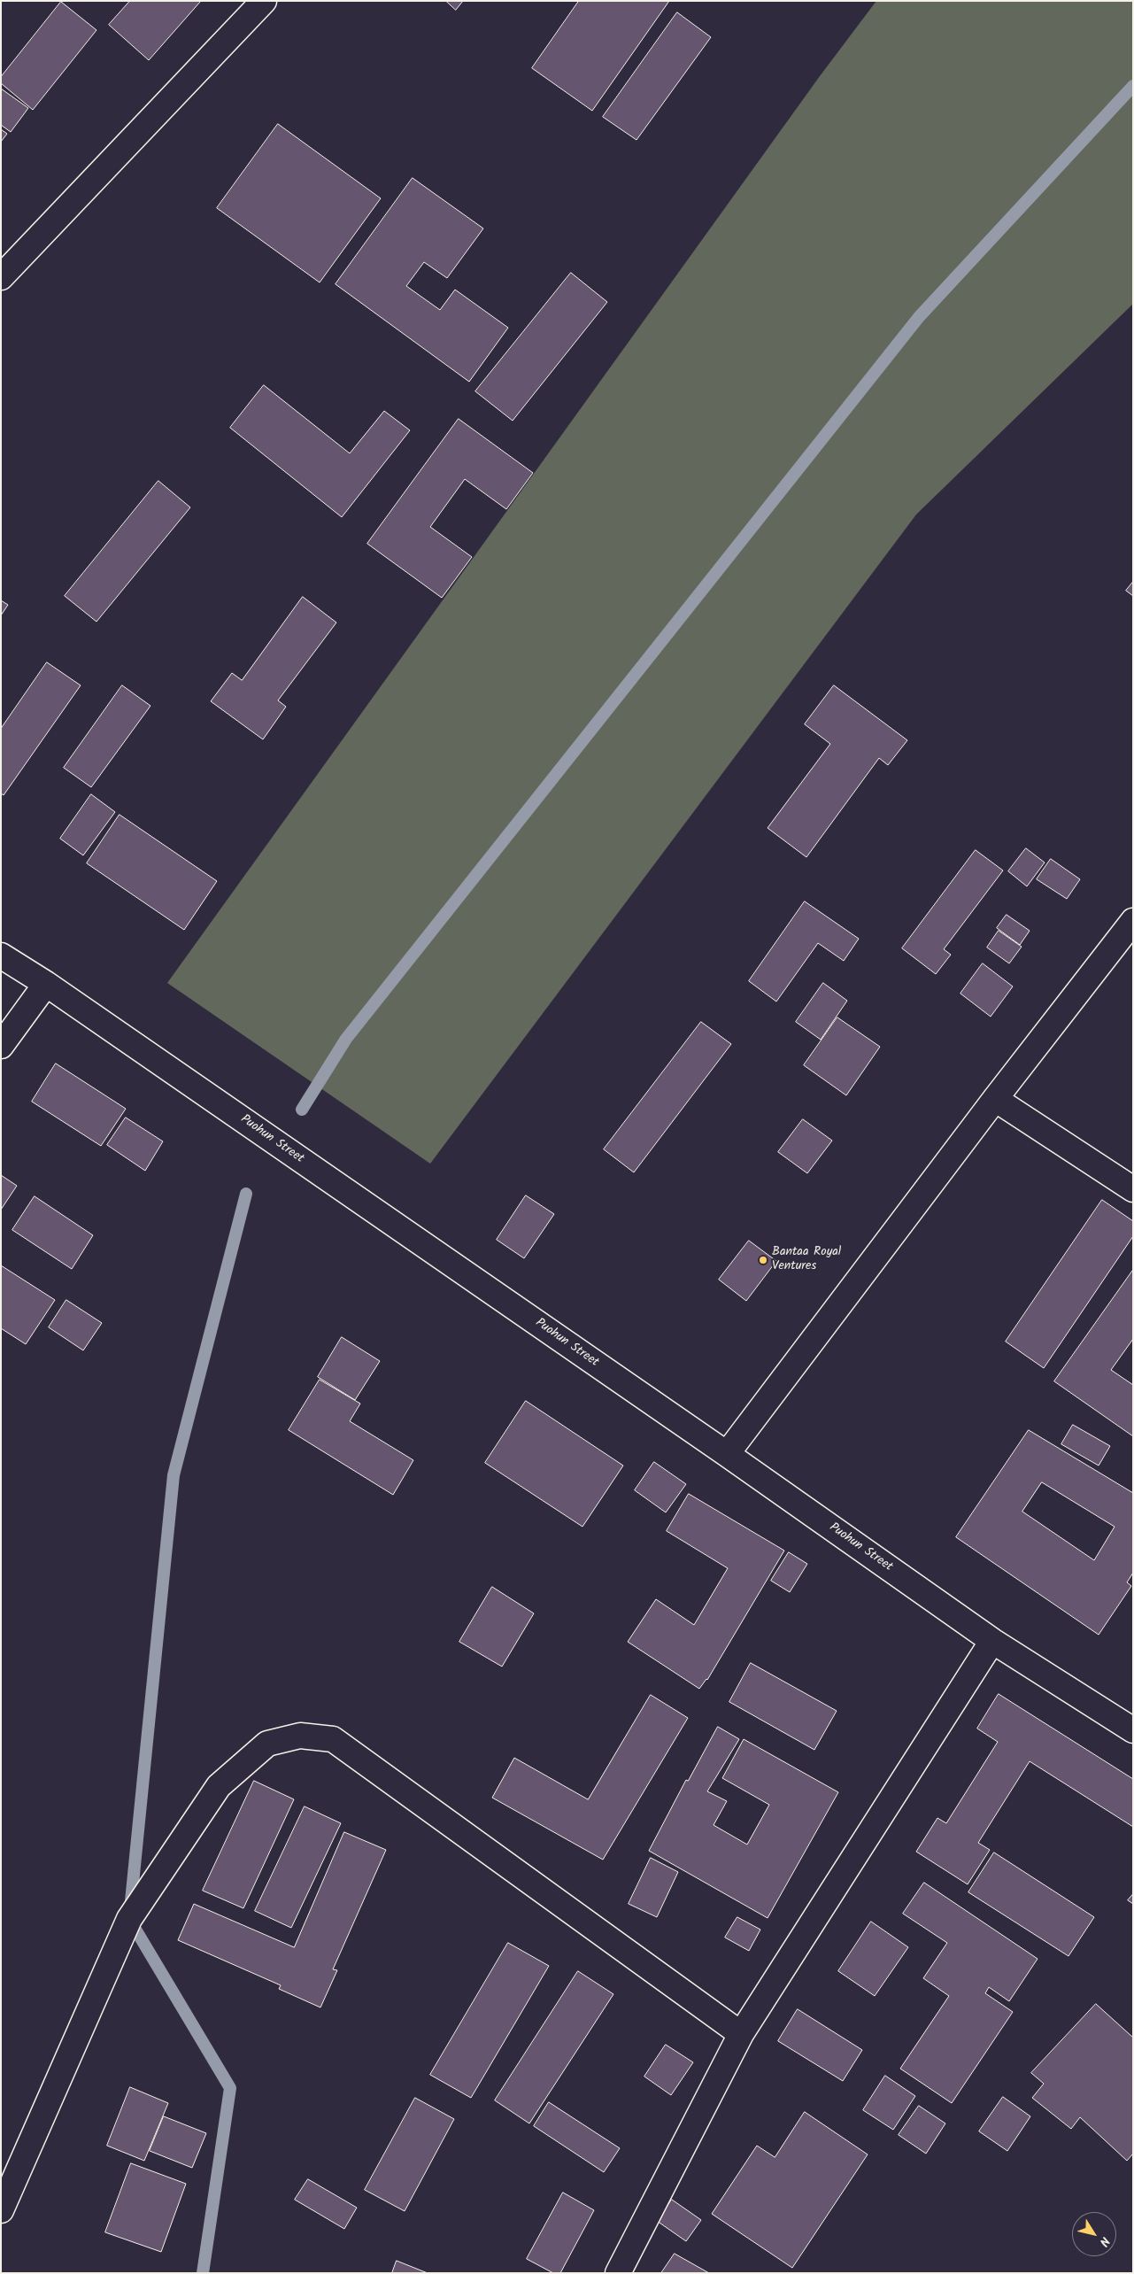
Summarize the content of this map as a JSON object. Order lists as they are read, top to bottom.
{
  "streets": {
    "street": ["Puohun Street"]
  },
  "places": ["Bantaa Royal Ventures"],
  "north": "bottom right"
}
